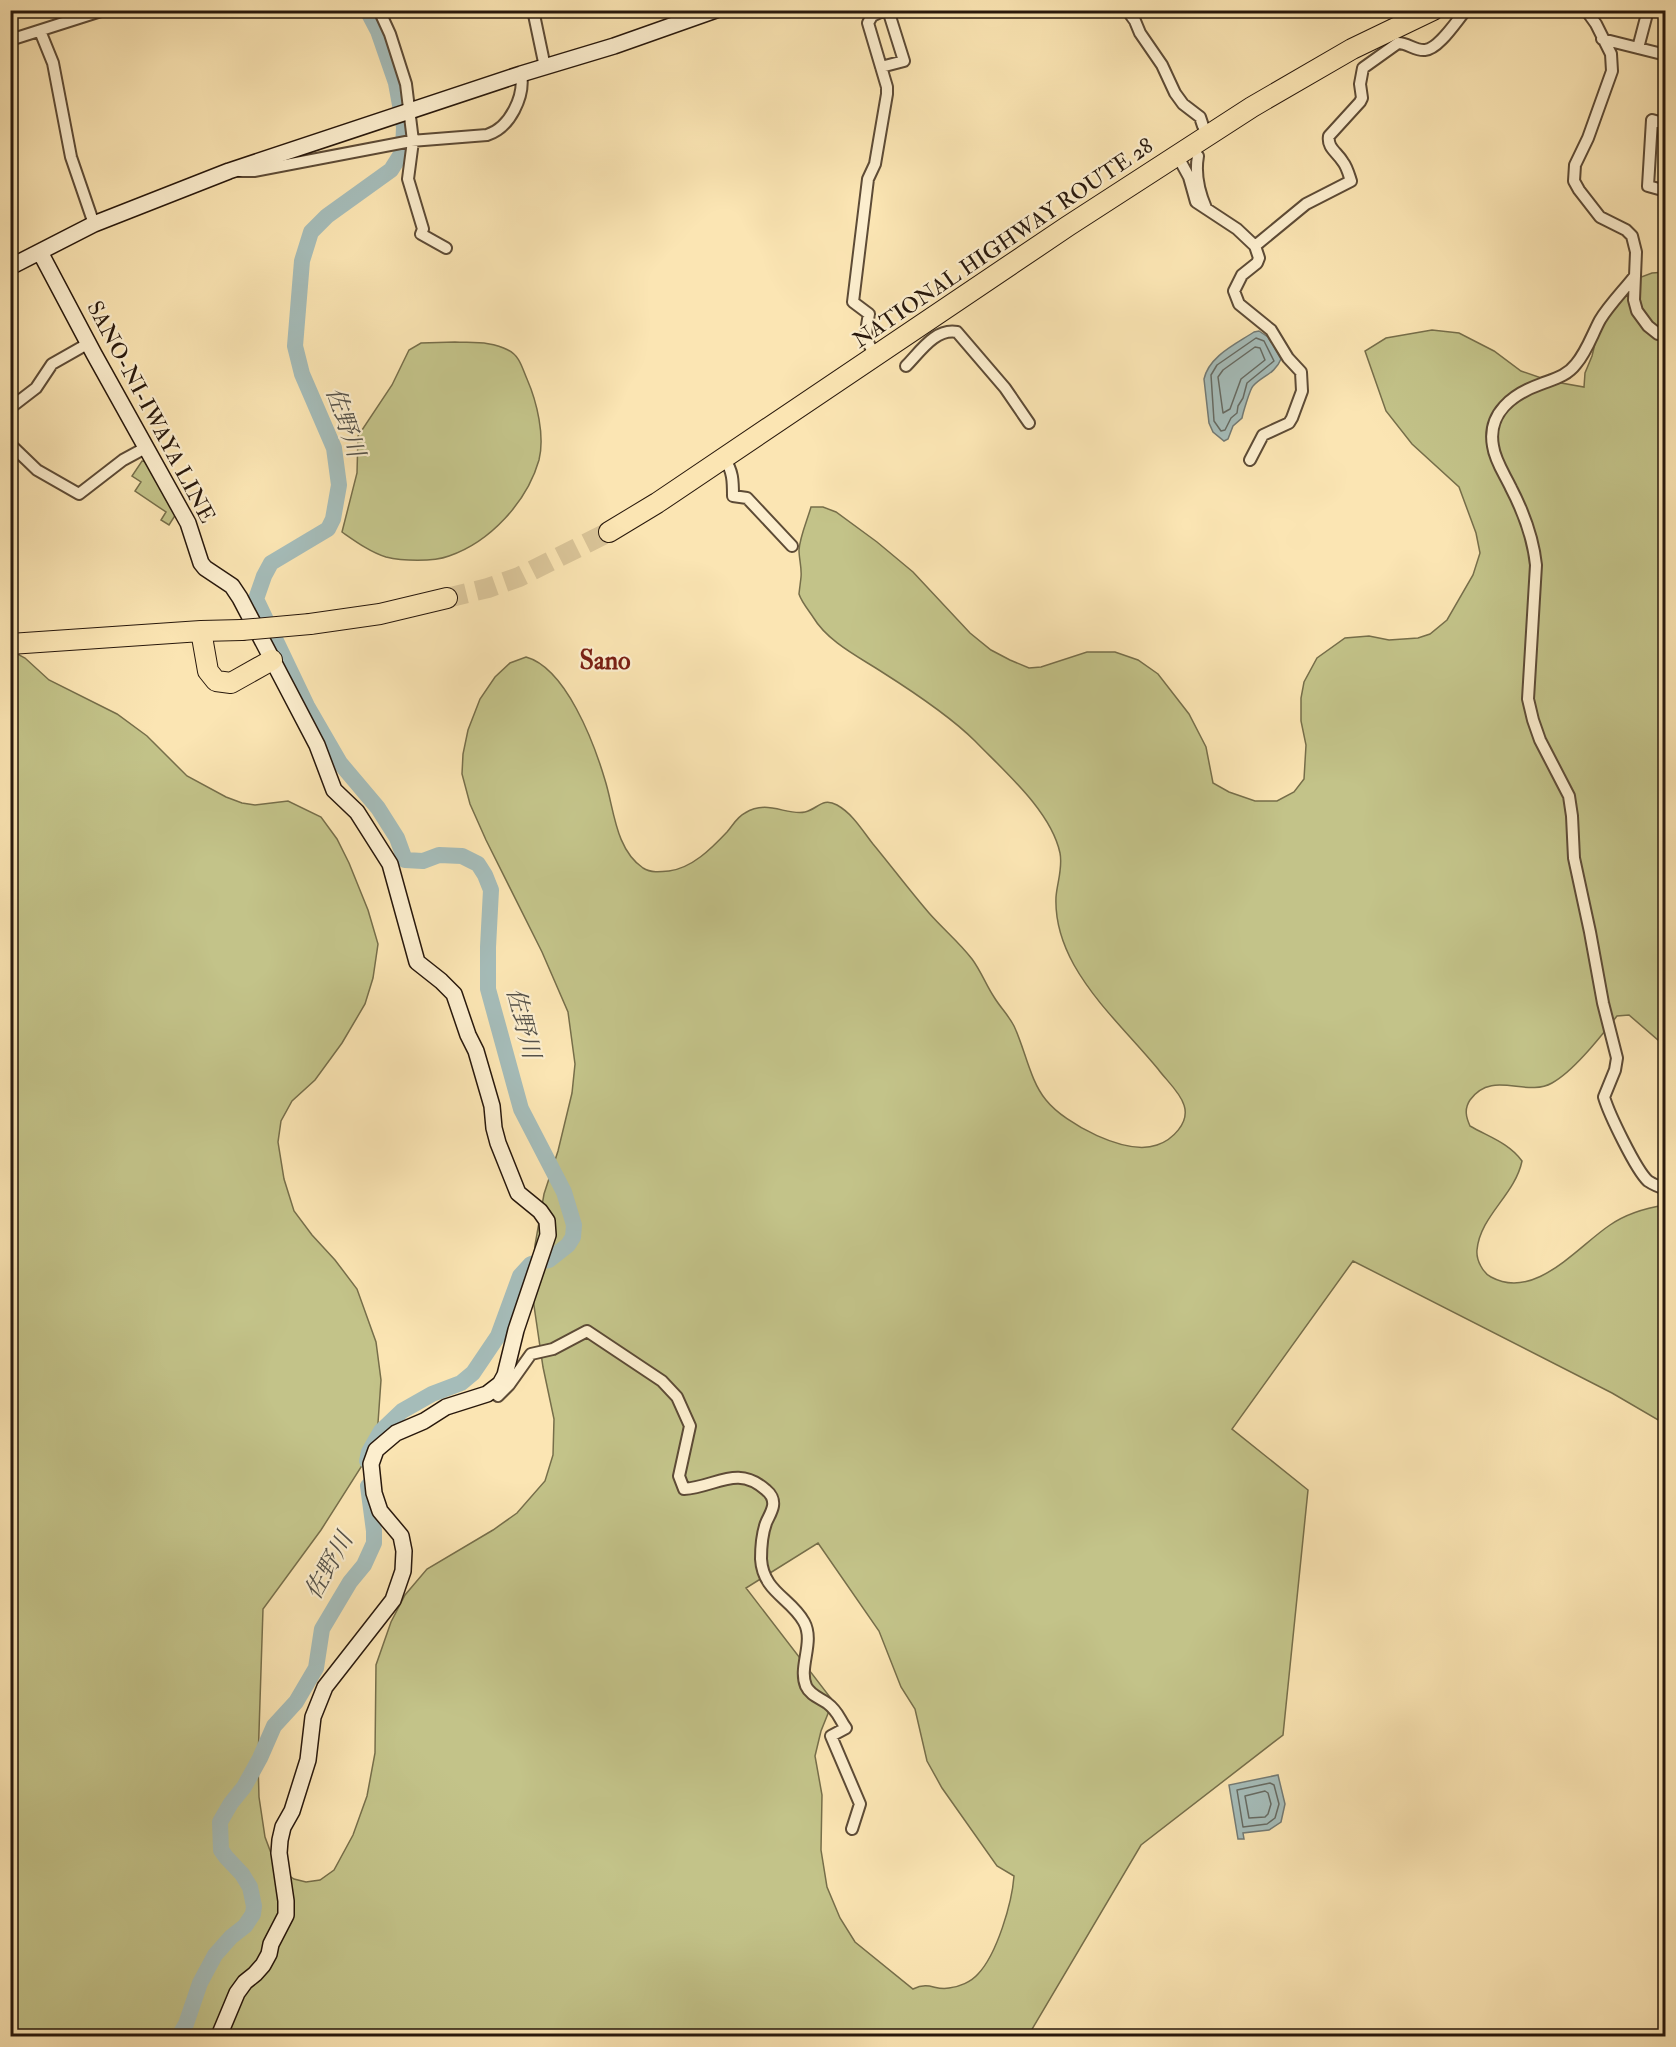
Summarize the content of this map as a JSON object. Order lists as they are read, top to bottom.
{
  "streets": {
    "highway": ["NATIONAL HIGHWAY ROUTE 28"],
    "main road": ["SANO-NI-IWAYA LINE"]
  },
  "districts": ["Sano"],
  "water": ["佐野川"]
}
